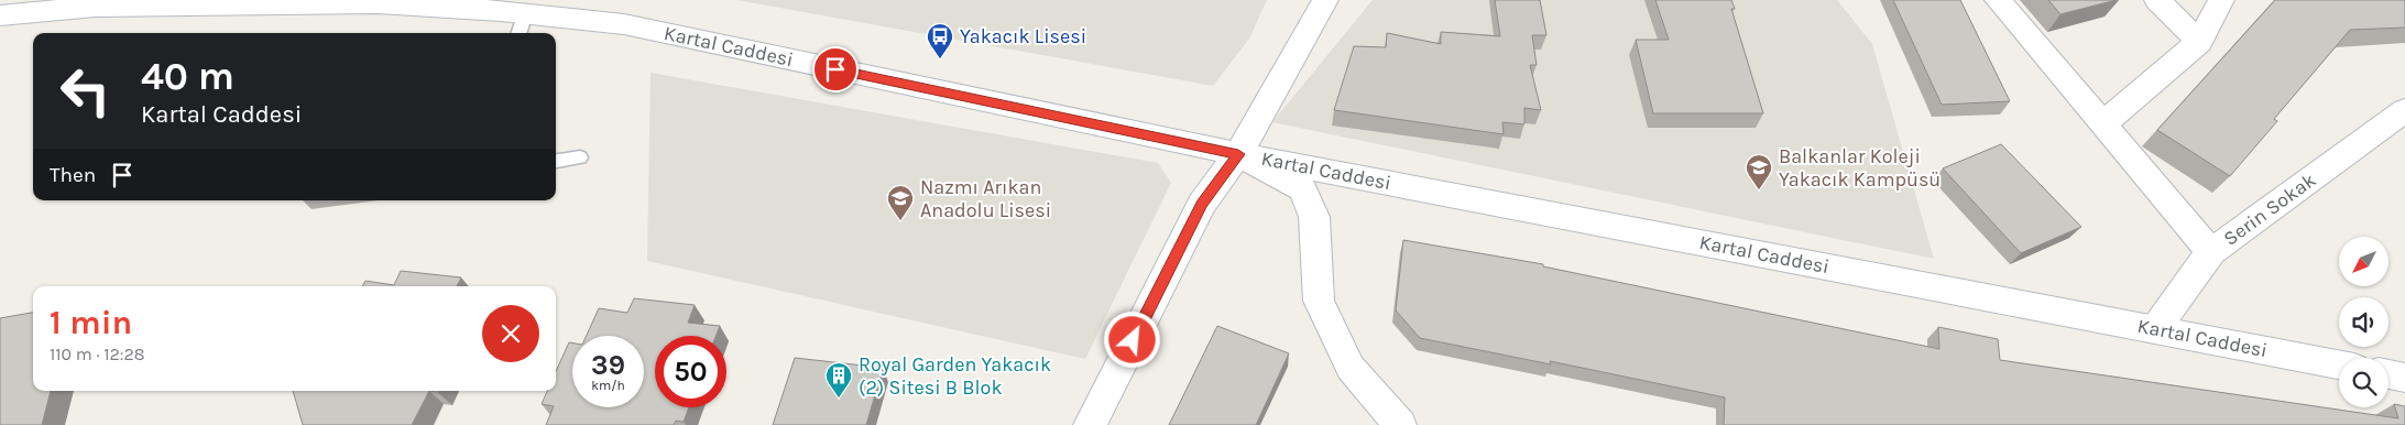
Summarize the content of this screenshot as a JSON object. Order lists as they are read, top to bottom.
{
  "streets": {
    "main road": ["Kartal Caddesi", "Serin Sokak"]
  },
  "crossings": [
    ["Kartal Caddesi", "Serin Sokak"]
  ],
  "places": {
    "bus stop": ["Yakacık Lisesi"],
    "school or university": ["Balkanlar Koleji Yakacık Kampüsü", "Nazmı Arıkan Anadolu Lisesi"],
    "building": ["Royal Garden Yakacık (2) Sitesi B Blok"]
  },
  "north": "bottom left",
  "page": {
    "turn": ["40 m", "Kartal Caddesi"],
    "then": "Then",
    "heading": ["1 min", "110 m · 12:28"],
    "speed": "39 km/h",
    "limit": "50"
  }
}
